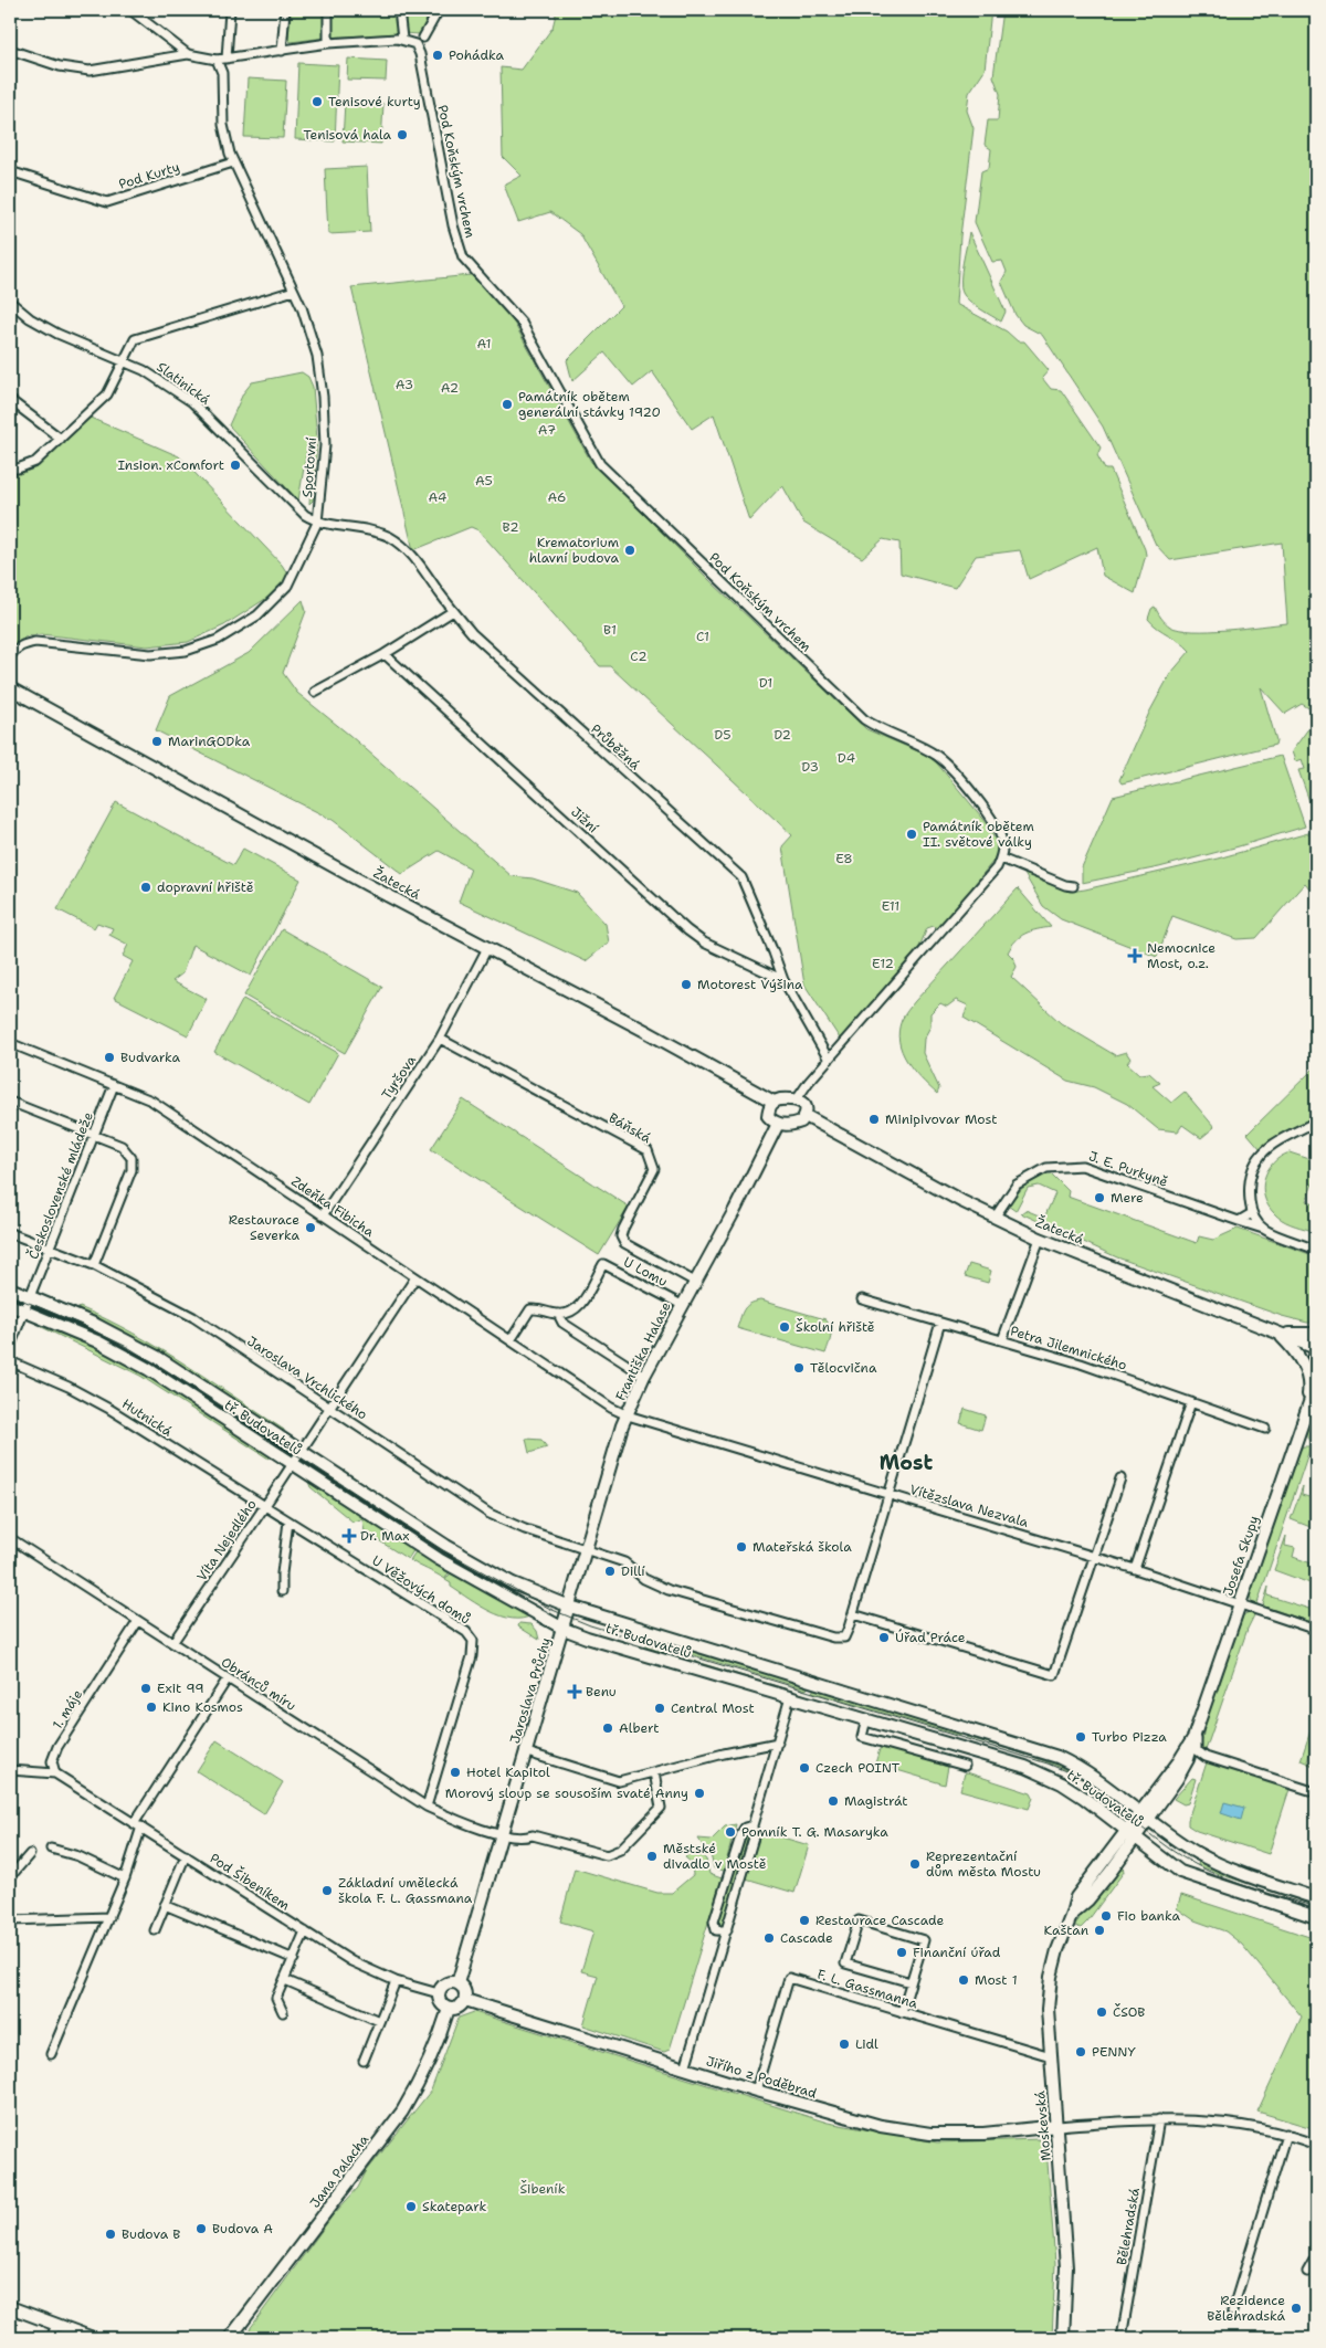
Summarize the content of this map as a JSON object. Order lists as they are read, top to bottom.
{
  "streets": {
    "street": [
      "Pod Koňským vrchem",
      "Pod Kurty",
      "Slatinická",
      "Sportovní",
      "Průběžná",
      "Jižní",
      "Žatecká",
      "Tyršova",
      "Báňská",
      "J. E. Purkyně",
      "Československé mládeže",
      "Zdeňka Fibicha",
      "U Lomu",
      "Petra Jilemnického",
      "Františka Halase",
      "Jaroslava Vrchlického",
      "Hutnická",
      "tř. Budovatelů",
      "Vítězslava Nezvala",
      "Víta Nejedlého",
      "Josefa Skupy",
      "U Věžových domů",
      "Obránců míru",
      "Jaroslava Průchy",
      "1. máje",
      "Pod Šibeníkem",
      "F. L. Gassmanna",
      "Jiřího z Poděbrad",
      "Moskevská",
      "Jana Palacha",
      "Bělehradská"
    ]
  },
  "crossings": [
    ["Pod Kurty", "Sportovní"],
    ["Slatinická", "Sportovní"],
    ["Slatinická", "Průběžná"],
    ["Sportovní", "Průběžná"],
    ["Průběžná", "Jižní"],
    ["Žatecká", "Tyršova"],
    ["Žatecká", "J. E. Purkyně"],
    ["Žatecká", "Františka Halase"],
    ["Tyršova", "Báňská"],
    ["Tyršova", "Zdeňka Fibicha"],
    ["Báňská", "Františka Halase"],
    ["Československé mládeže", "Zdeňka Fibicha"],
    ["Československé mládeže", "Jaroslava Vrchlického"],
    ["Československé mládeže", "tř. Budovatelů"],
    ["Zdeňka Fibicha", "Františka Halase"],
    ["Zdeňka Fibicha", "Vítězslava Nezvala"],
    ["Zdeňka Fibicha", "Víta Nejedlého"],
    ["U Lomu", "Františka Halase"],
    ["Františka Halase", "Jaroslava Vrchlického"],
    ["Františka Halase", "tř. Budovatelů"],
    ["Františka Halase", "Vítězslava Nezvala"],
    ["Františka Halase", "Jaroslava Průchy"],
    ["Jaroslava Vrchlického", "Víta Nejedlého"],
    ["Hutnická", "Víta Nejedlého"],
    ["Hutnická", "U Věžových domů"],
    ["tř. Budovatelů", "Víta Nejedlého"],
    ["tř. Budovatelů", "Josefa Skupy"],
    ["tř. Budovatelů", "Jaroslava Průchy"],
    ["tř. Budovatelů", "Moskevská"],
    ["Vítězslava Nezvala", "Josefa Skupy"],
    ["Víta Nejedlého", "U Věžových domů"],
    ["Víta Nejedlého", "Obránců míru"],
    ["Josefa Skupy", "Moskevská"],
    ["U Věžových domů", "Obránců míru"],
    ["Obránců míru", "Jaroslava Průchy"],
    ["Obránců míru", "1. máje"],
    ["Jaroslava Průchy", "Pod Šibeníkem"],
    ["Jaroslava Průchy", "Jiřího z Poděbrad"],
    ["Jaroslava Průchy", "Jana Palacha"],
    ["1. máje", "Pod Šibeníkem"],
    ["Pod Šibeníkem", "Jiřího z Poděbrad"],
    ["Pod Šibeníkem", "Jana Palacha"],
    ["F. L. Gassmanna", "Jiřího z Poděbrad"],
    ["F. L. Gassmanna", "Moskevská"],
    ["Jiřího z Poděbrad", "Moskevská"],
    ["Jiřího z Poděbrad", "Jana Palacha"]
  ],
  "districts": ["Most"],
  "parks": [
    "A1",
    "A3",
    "A2",
    "A7",
    "A5",
    "A4",
    "A6",
    "B2",
    "B1",
    "C1",
    "C2",
    "D1",
    "D5",
    "D2",
    "D4",
    "D3",
    "E8",
    "E11",
    "E12",
    "Šibeník"
  ],
  "places": {
    "other": [
      "Pohádka",
      "Tenisové kurty",
      "Tenisová hala",
      "Památník obětem generální stávky 1920",
      "Insion. xComfort",
      "Krematorium hlavní budova",
      "MarinGODka",
      "Památník obětem II. světové války",
      "dopravní hřiště",
      "Motorest Výšina",
      "Budvarka",
      "Minipivovar Most",
      "Mere",
      "Restaurace Severka",
      "Školní hřiště",
      "Tělocvična",
      "Mateřská škola",
      "Dillí",
      "Úřad Práce",
      "Exit 99",
      "Kino Kosmos",
      "Central Most",
      "Albert",
      "Turbo Pizza",
      "Czech POINT",
      "Hotel Kapitol",
      "Morový sloup se sousoším svaté Anny",
      "Magistrát",
      "Pomník T. G. Masaryka",
      "Městské divadlo v Mostě",
      "Reprezentační dům města Mostu",
      "Základní umělecká škola F. L. Gassmana",
      "Fio banka",
      "Restaurace Cascade",
      "Kaštan",
      "Cascade",
      "Finanční úřad",
      "Most 1",
      "ČSOB",
      "Lidl",
      "PENNY",
      "Skatepark",
      "Budova A",
      "Budova B",
      "Rezidence Bělehradská"
    ],
    "health": ["Nemocnice Most, o.z.", "Dr. Max", "Benu"]
  }
}
